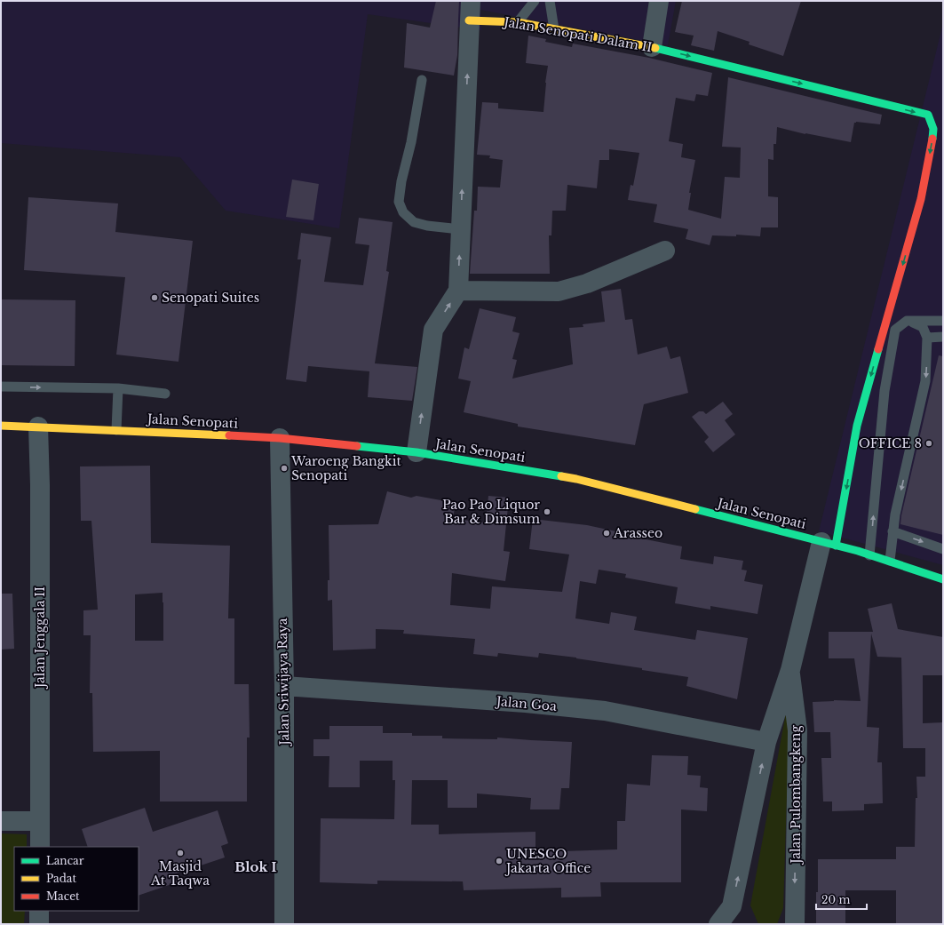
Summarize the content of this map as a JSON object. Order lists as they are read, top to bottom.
{
  "streets": {
    "main road": ["Jalan Senopati Dalam II", "Jalan Senopati"],
    "street": [
      "Jalan Jenggala II",
      "Jalan Sriwijaya Raya",
      "Jalan Goa",
      "Jalan Pulombangkeng"
    ]
  },
  "crossings": [
    ["Jalan Senopati Dalam II", "Jalan Senopati"],
    ["Jalan Senopati Dalam II", "Jalan Pulombangkeng"],
    ["Jalan Senopati", "Jalan Jenggala II"],
    ["Jalan Senopati", "Jalan Sriwijaya Raya"],
    ["Jalan Senopati", "Jalan Pulombangkeng"],
    ["Jalan Sriwijaya Raya", "Jalan Goa"],
    ["Jalan Goa", "Jalan Pulombangkeng"]
  ],
  "districts": ["Blok I"],
  "places": [
    "Senopati Suites",
    "OFFICE 8",
    "Waroeng Bangkit Senopati",
    "Pao Pao Liquor Bar & Dimsum",
    "Arasseo",
    "Masjid At Taqwa",
    "UNESCO Jakarta Office"
  ],
  "legend": ["Lancar", "Padat", "Macet"],
  "scale_bar": "20 m"
}
